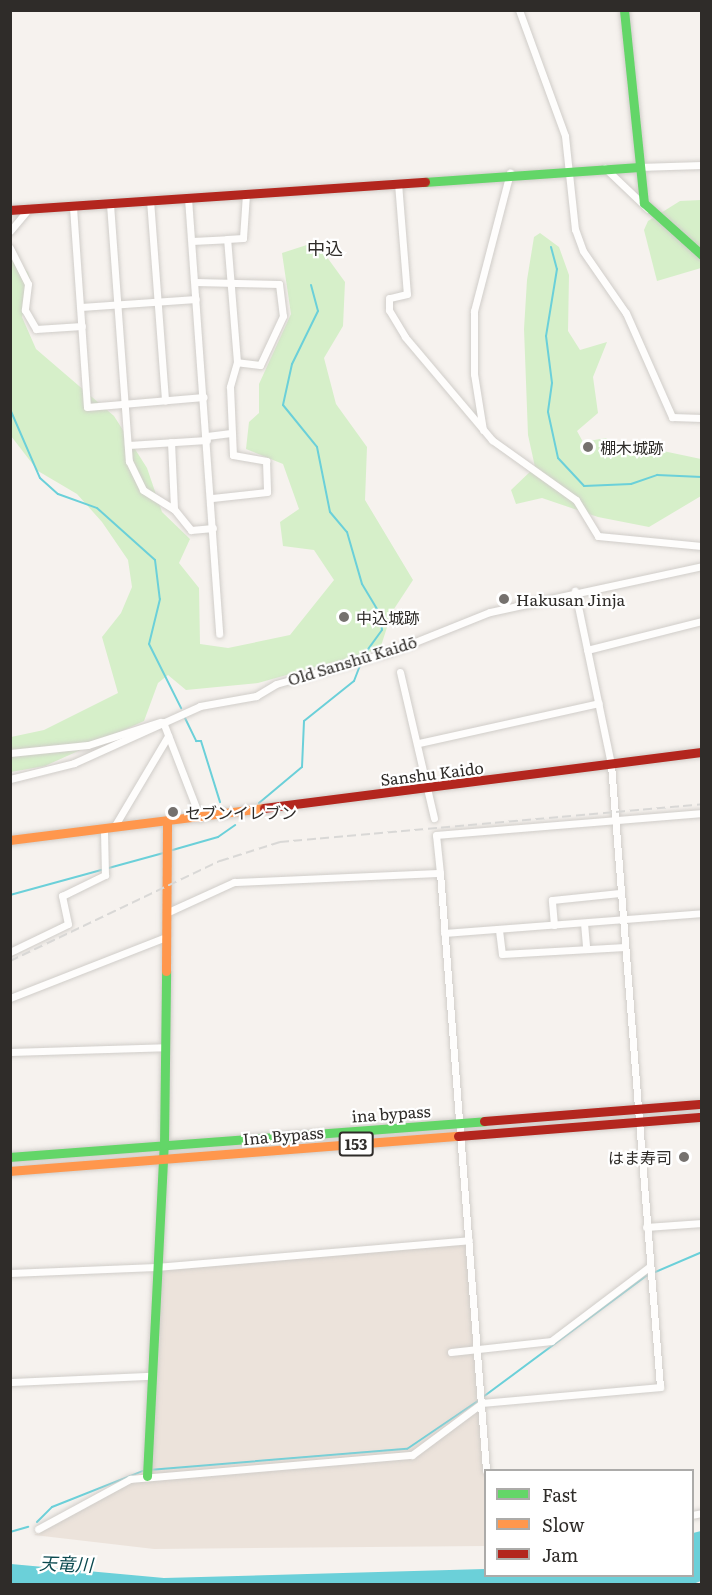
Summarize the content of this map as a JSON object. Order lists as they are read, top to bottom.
{
  "streets": {
    "main road": [
      "Sanshu Kaido",
      "ina bypass",
      "Ina Bypass",
      "153"
    ],
    "street": ["Old Sanshū Kaidō"]
  },
  "districts": ["中込"],
  "water": ["天竜川"],
  "places": [
    "棚木城跡",
    "Hakusan Jinja",
    "中込城跡",
    "セブンイレブン",
    "はま寿司"
  ],
  "legend": ["Fast", "Slow", "Jam"]
}
